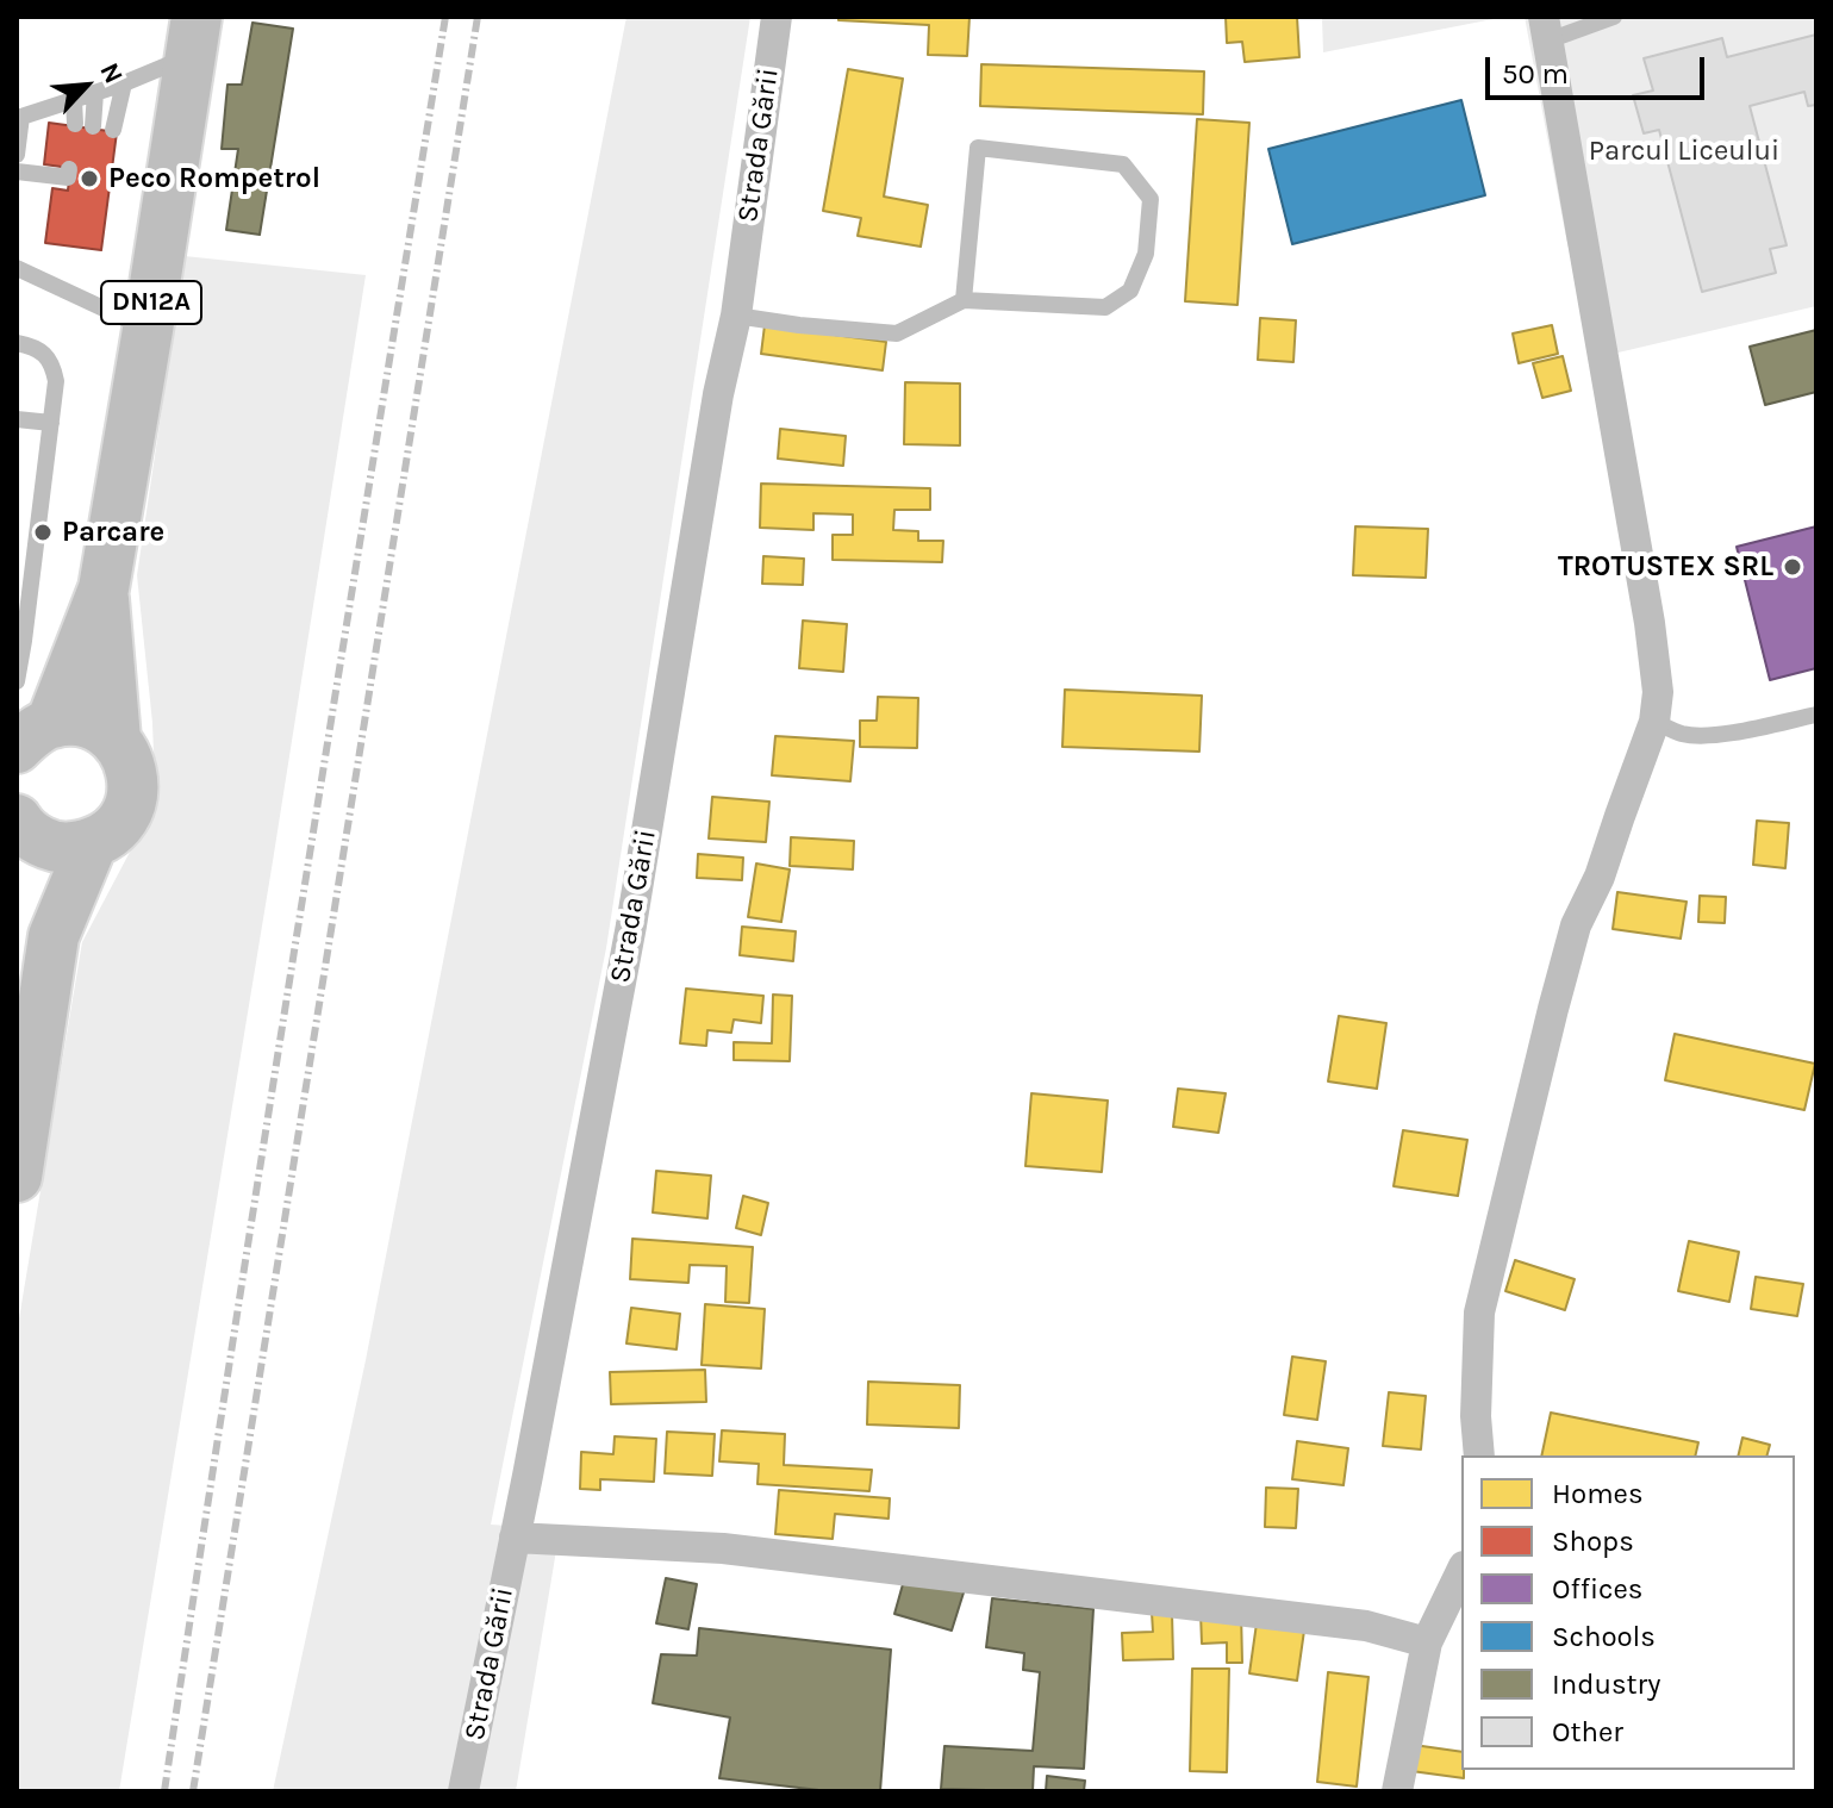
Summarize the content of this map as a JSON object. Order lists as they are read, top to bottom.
{
  "streets": {
    "main road": ["DN12A"],
    "street": ["Strada Gării"]
  },
  "parks": ["Parcul Liceului"],
  "places": ["Peco Rompetrol", "Parcare", "TROTUSTEX SRL"],
  "legend": [
    "Homes",
    "Shops",
    "Offices",
    "Schools",
    "Industry",
    "Other"
  ],
  "scale_bar": "50 m",
  "north": "top right"
}
